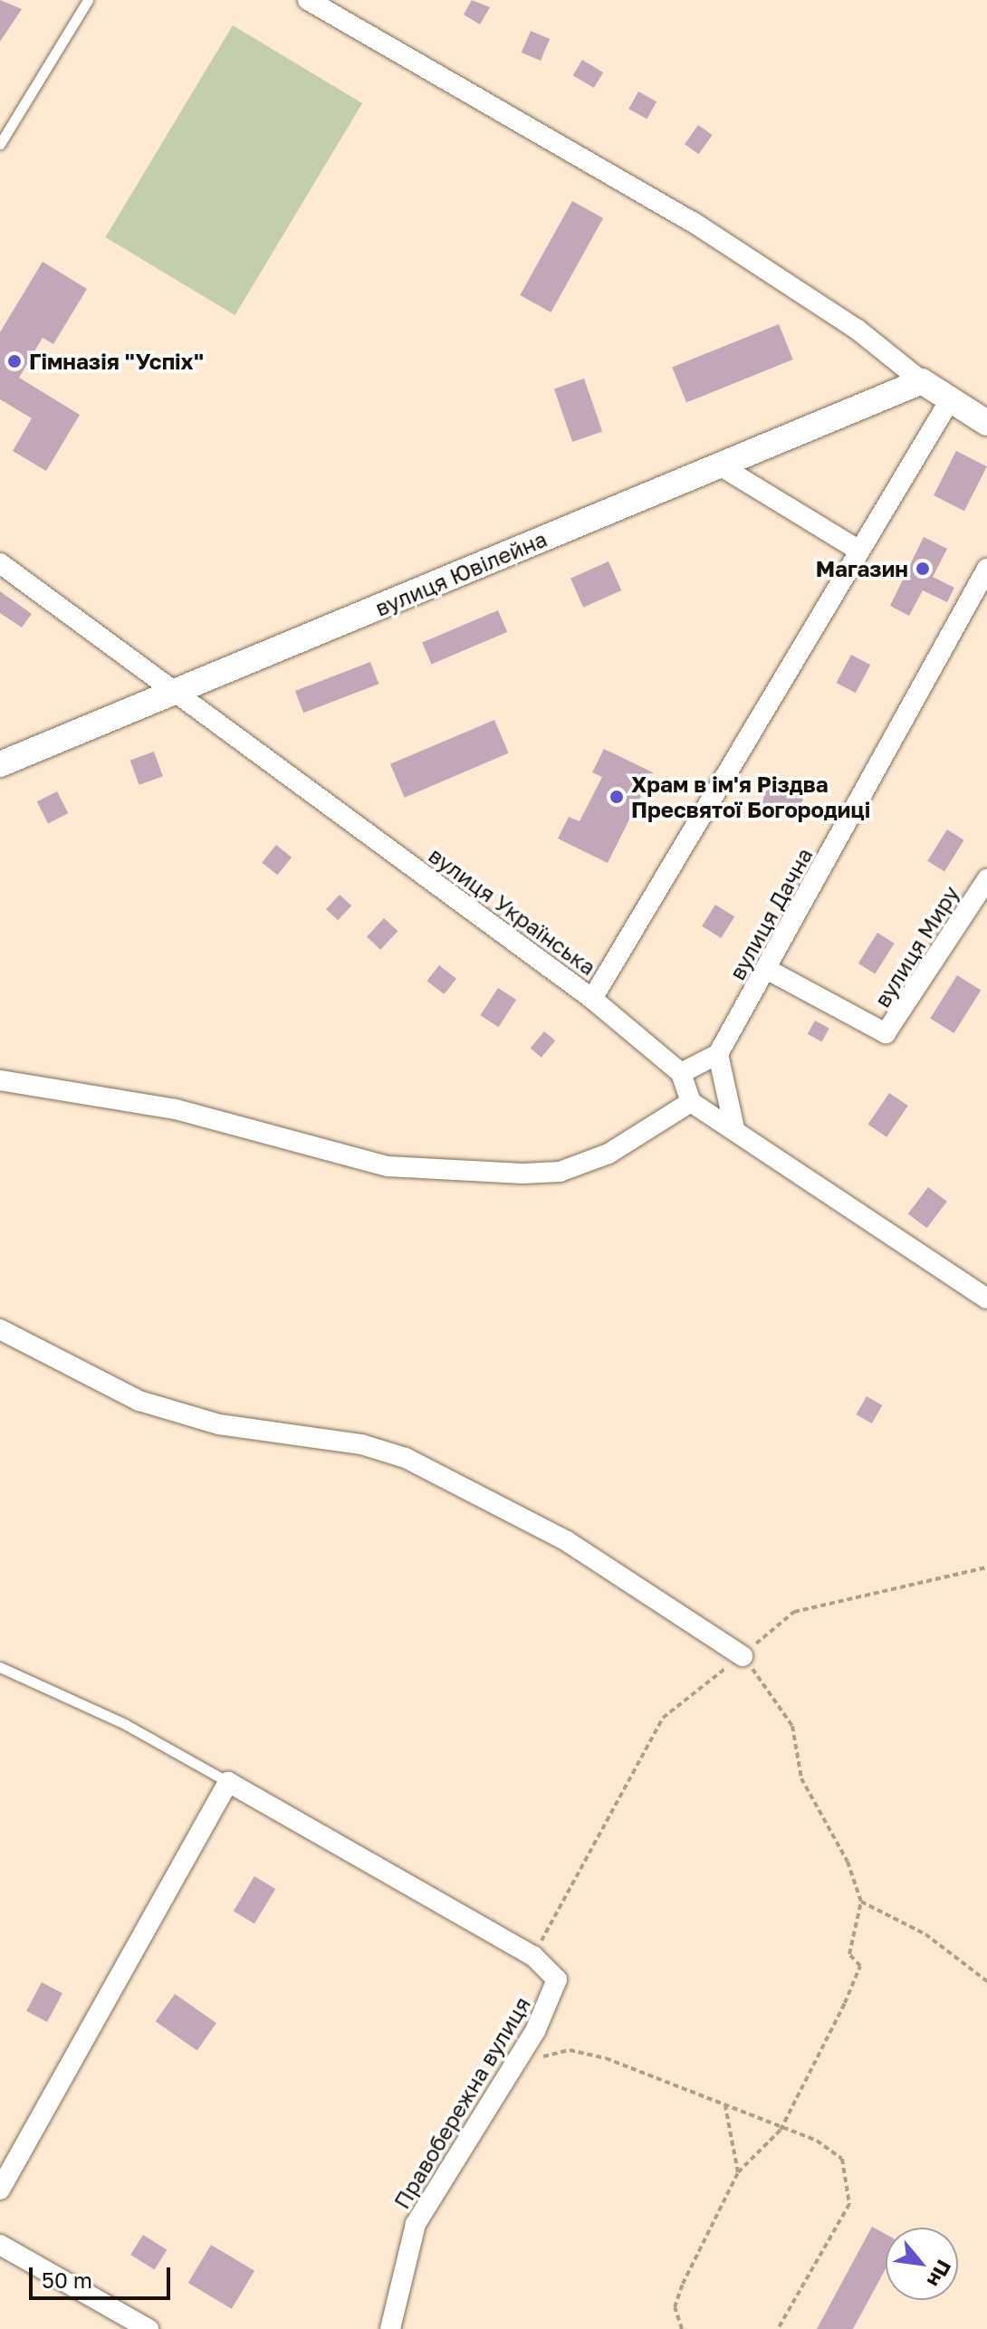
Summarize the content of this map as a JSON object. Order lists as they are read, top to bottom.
{
  "streets": {
    "street": [
      "вулиця Ювілейна",
      "вулиця Українська",
      "вулиця Дачна",
      "вулиця Миру",
      "Правобережна вулиця"
    ]
  },
  "crossings": [
    ["вулиця Ювілейна", "вулиця Українська"],
    ["вулиця Дачна", "вулиця Миру"]
  ],
  "places": ["Гімназія \"Успіх\"", "Магазин", "Храм в ім'я Різдва Пресвятої Богородиці"],
  "scale_bar": "50 m",
  "north": "bottom right"
}
